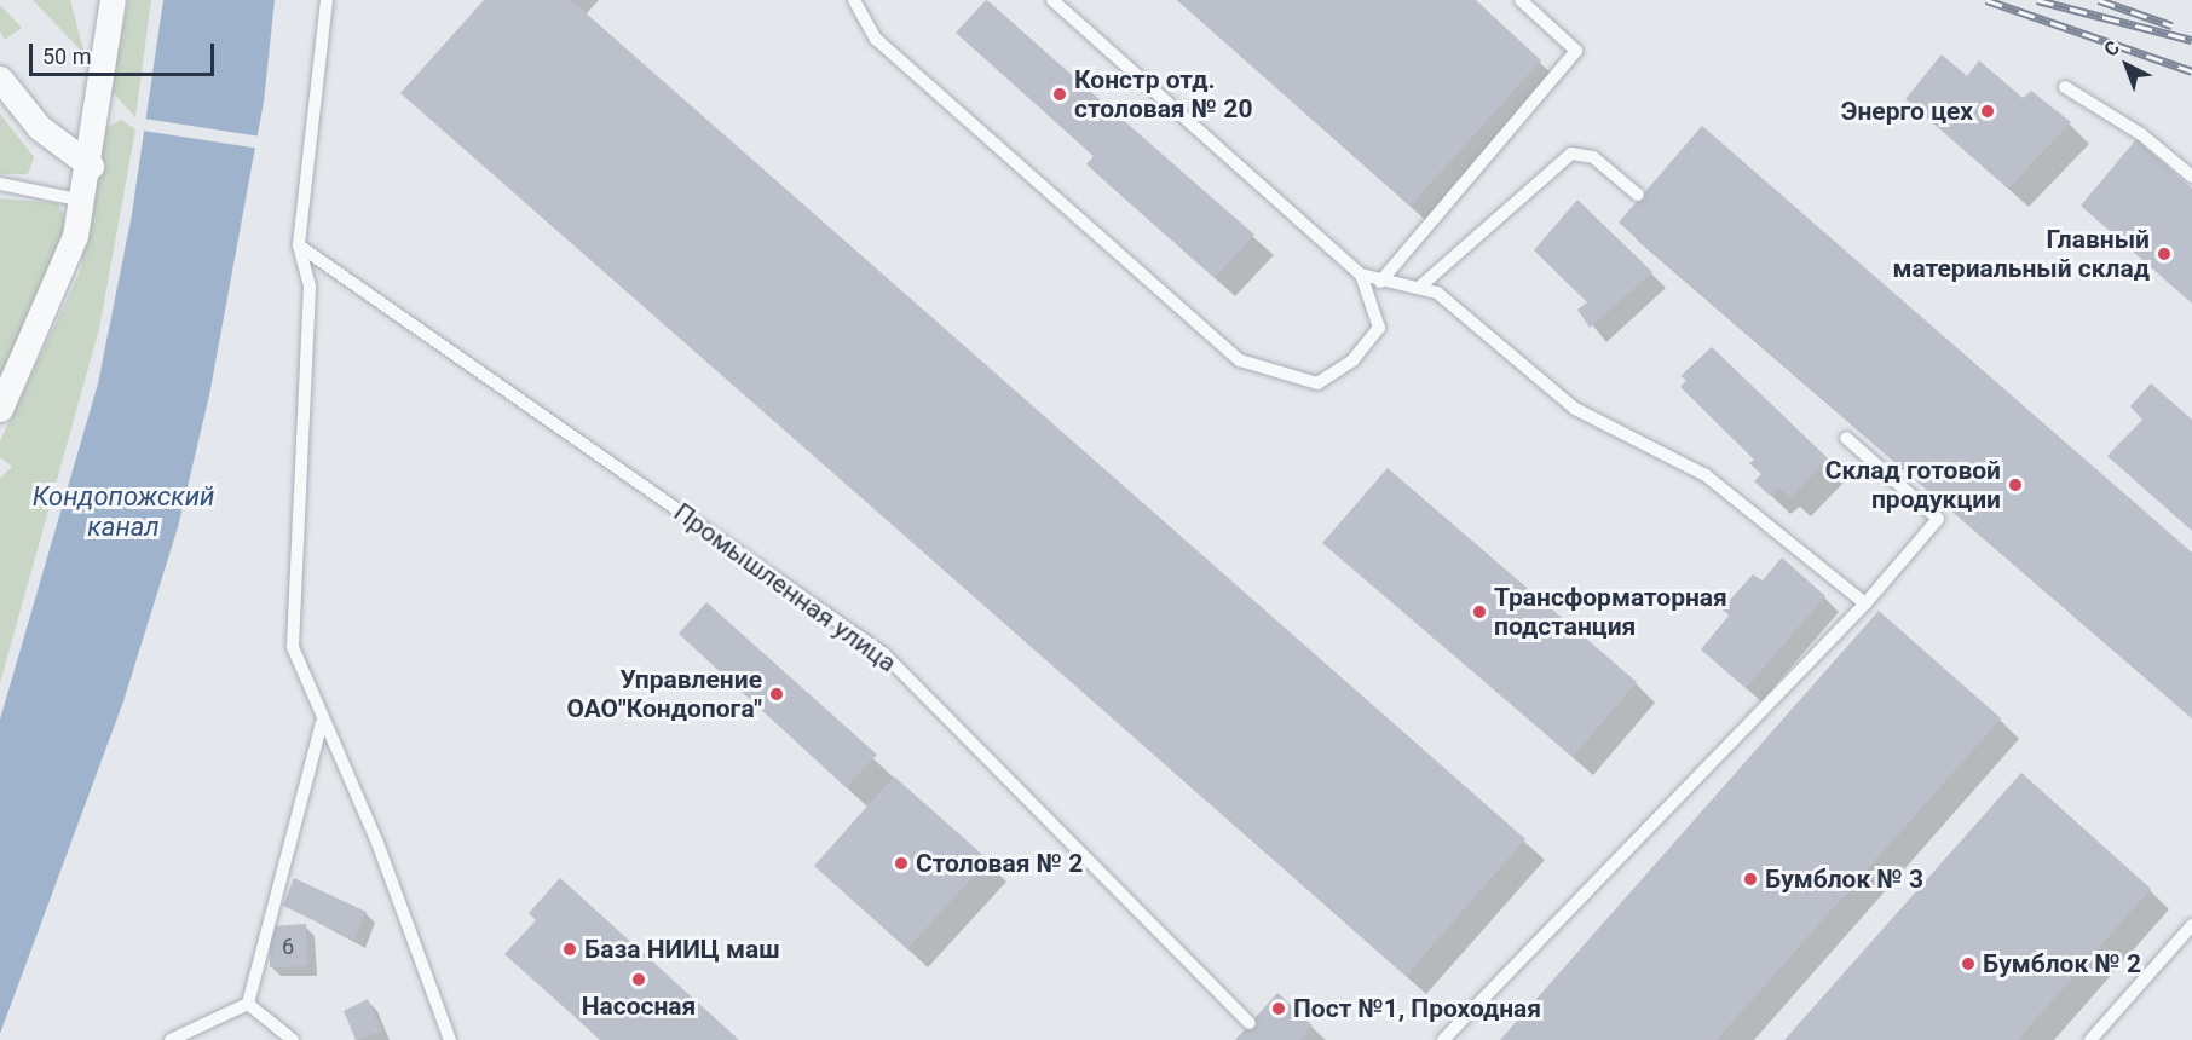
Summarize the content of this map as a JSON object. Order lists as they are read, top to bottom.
{
  "streets": {
    "lane": ["Промышленная улица"]
  },
  "water": ["Кондопожский канал"],
  "places": [
    "Констр отд. столовая № 20",
    "Энерго цех",
    "Главный материальный склад",
    "Склад готовой продукции",
    "Трансформаторная подстанция",
    "Управление ОАО\"Кондопога\"",
    "Столовая № 2",
    "Бумблок № 3",
    "База НИИЦ маш",
    "Бумблок № 2",
    "Насосная",
    "Пост №1, Проходная"
  ],
  "house_numbers": ["6"],
  "scale_bar": "50 m",
  "north": "top left"
}
